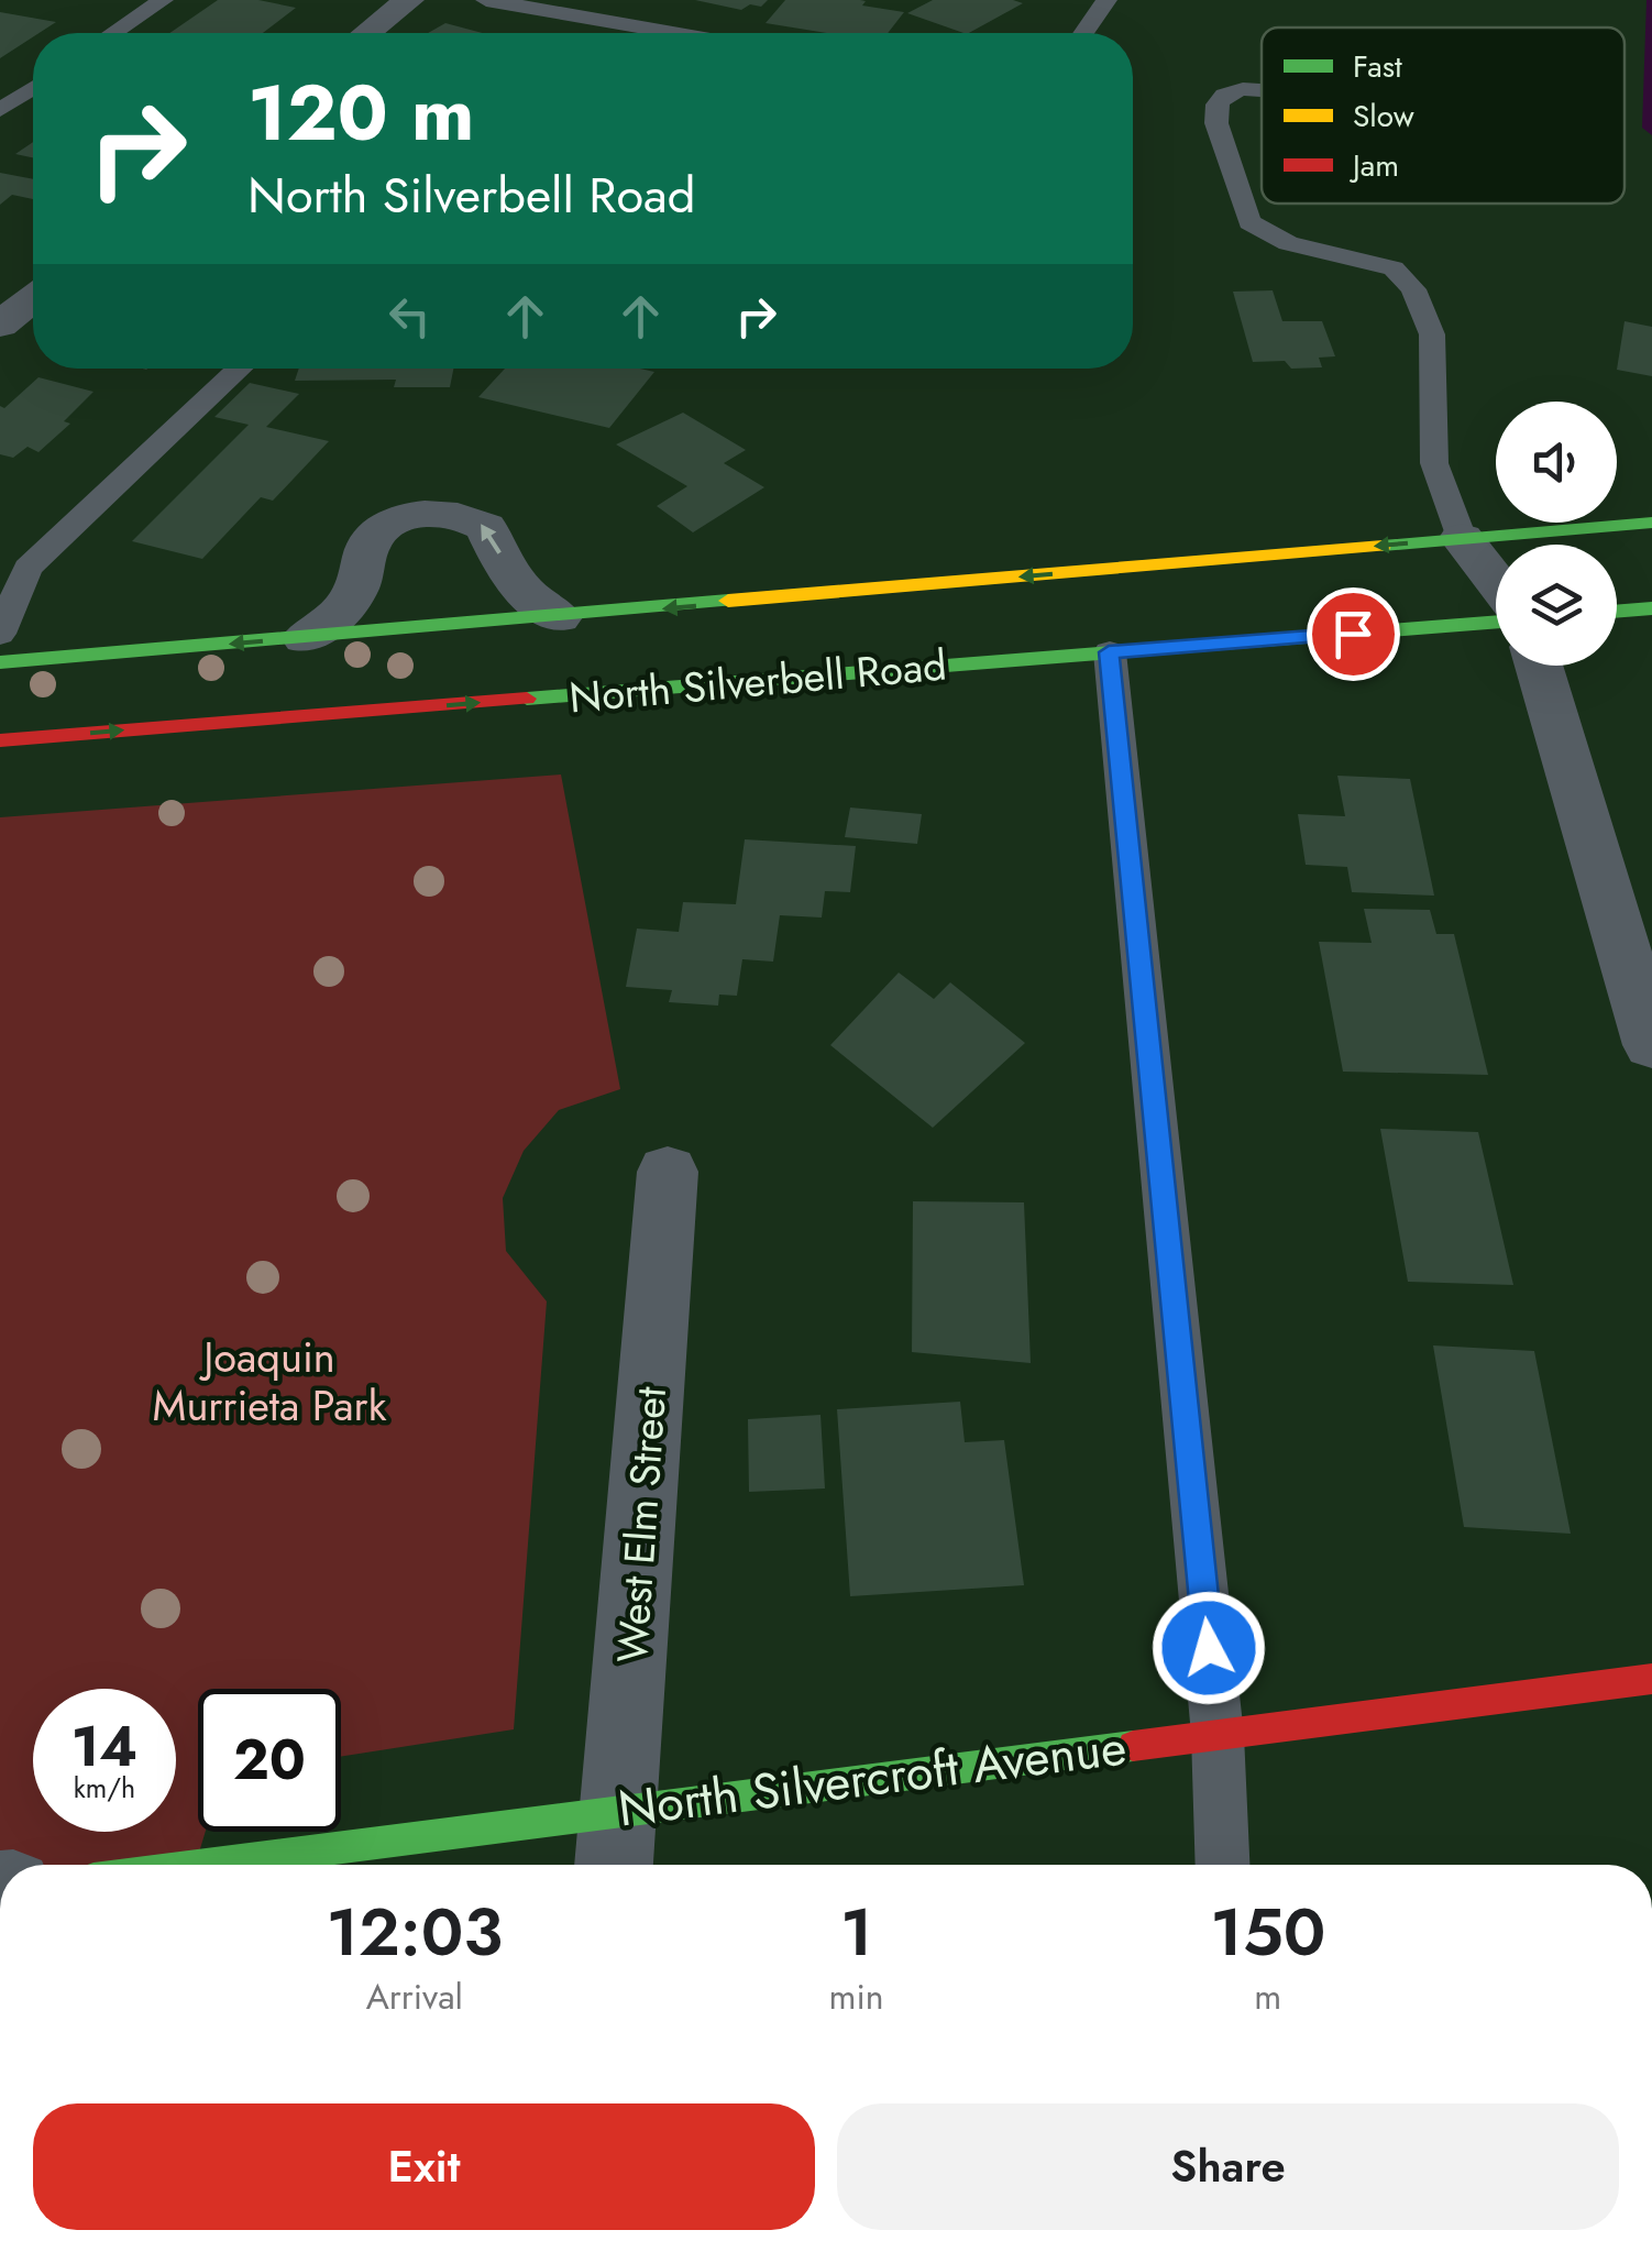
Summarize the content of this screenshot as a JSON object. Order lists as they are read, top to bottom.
{
  "streets": {
    "main road": ["North Silverbell Road", "North Silvercroft Avenue"],
    "street": ["West Elm Street"]
  },
  "crossings": [
    ["West Elm Street", "North Silvercroft Avenue"]
  ],
  "parks": ["Joaquin Murrieta Park"],
  "legend": ["Fast", "Slow", "Jam"],
  "page": {
    "turn": ["120 m", "North Silverbell Road"],
    "speed": "14 km/h",
    "limit": "20",
    "eta": [
      "12:03",
      "Arrival",
      "1",
      "min",
      "150",
      "m"
    ],
    "buttons": ["Exit", "Share"]
  }
}
